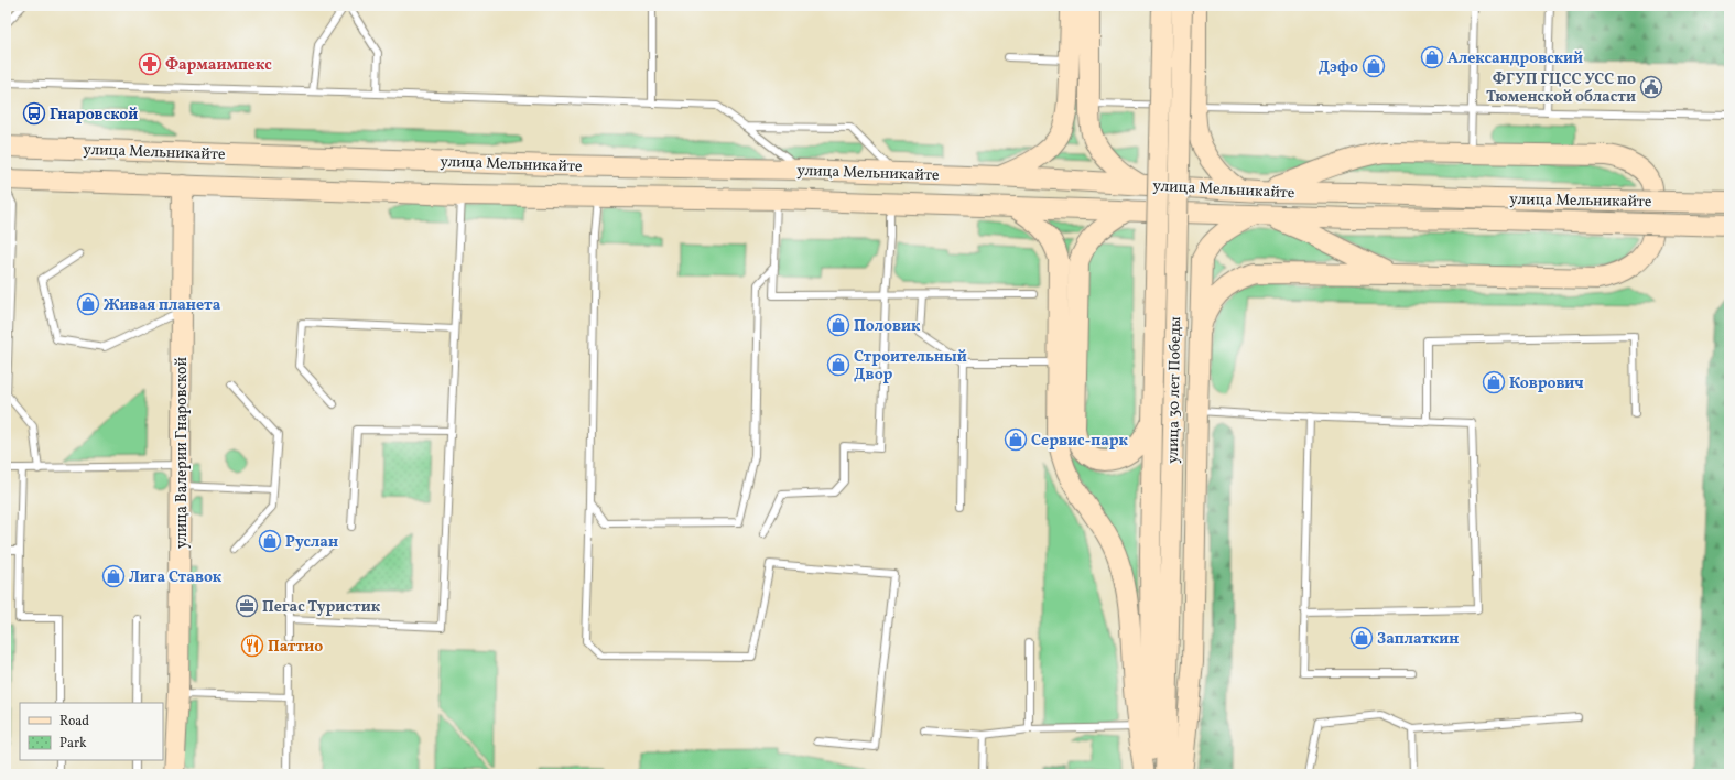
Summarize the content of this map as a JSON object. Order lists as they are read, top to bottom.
{
  "streets": {
    "street": ["улица Мельникайте", "улица 30 лет Победы", "улица Валерии Гнаровской"]
  },
  "crossings": [
    ["улица Мельникайте", "улица Валерии Гнаровской"]
  ],
  "places": {
    "shop": [
      "Александровский",
      "Дэфо",
      "Живая планета",
      "Половик",
      "Строительный Двор",
      "Коврович",
      "Сервис-парк",
      "Руслан",
      "Лига Ставок",
      "Заплаткин"
    ],
    "pharmacy": ["Фармаимпекс"],
    "public building": ["ФГУП ГЦСС УСС по Тюменской области"],
    "bus stop": ["Гнаровской"],
    "office": ["Пегас Туристик"],
    "restaurant": ["Паттио"]
  },
  "legend": ["Road", "Park"]
}
